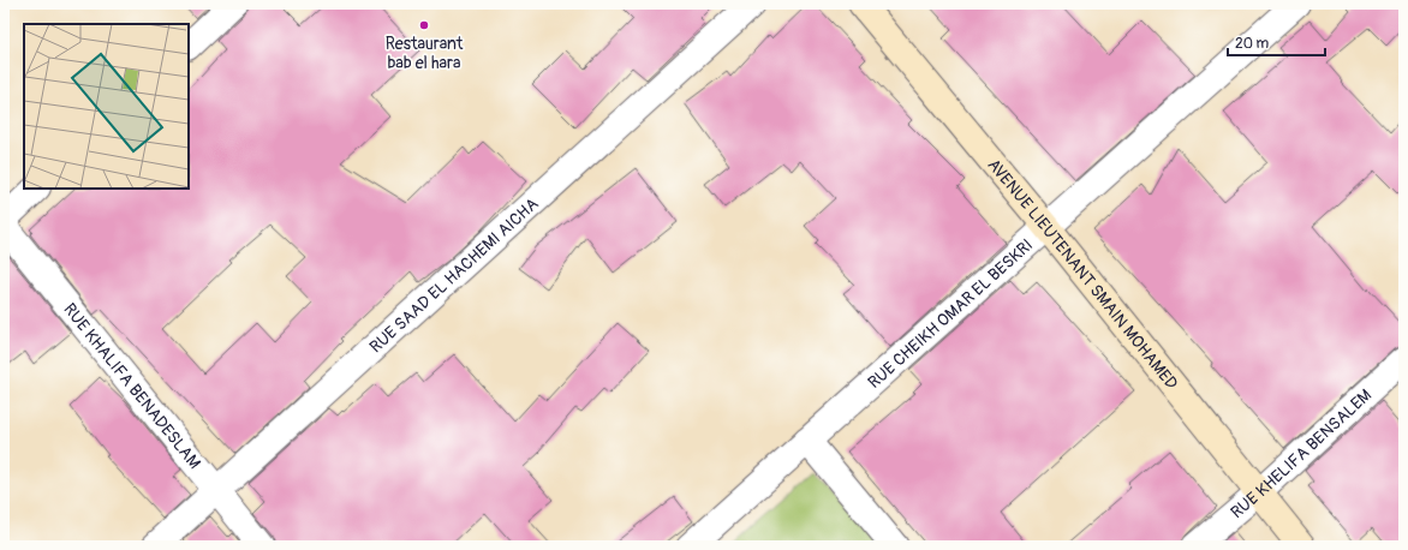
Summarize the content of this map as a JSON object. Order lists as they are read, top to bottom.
{
  "streets": {
    "main road": ["AVENUE LIEUTENANT SMAIN MOHAMED"],
    "street": [
      "RUE SAAD EL HACHEMI AICHA",
      "RUE CHEIKH OMAR EL BESKRI",
      "RUE KHALIFA BENADESLAM",
      "RUE KHELIFA BENSALEM"
    ]
  },
  "crossings": [
    ["AVENUE LIEUTENANT SMAIN MOHAMED", "RUE CHEIKH OMAR EL BESKRI"],
    ["AVENUE LIEUTENANT SMAIN MOHAMED", "RUE KHELIFA BENSALEM"],
    ["RUE SAAD EL HACHEMI AICHA", "RUE KHALIFA BENADESLAM"]
  ],
  "places": ["Restaurant bab el hara"],
  "scale_bar": "20 m"
}
